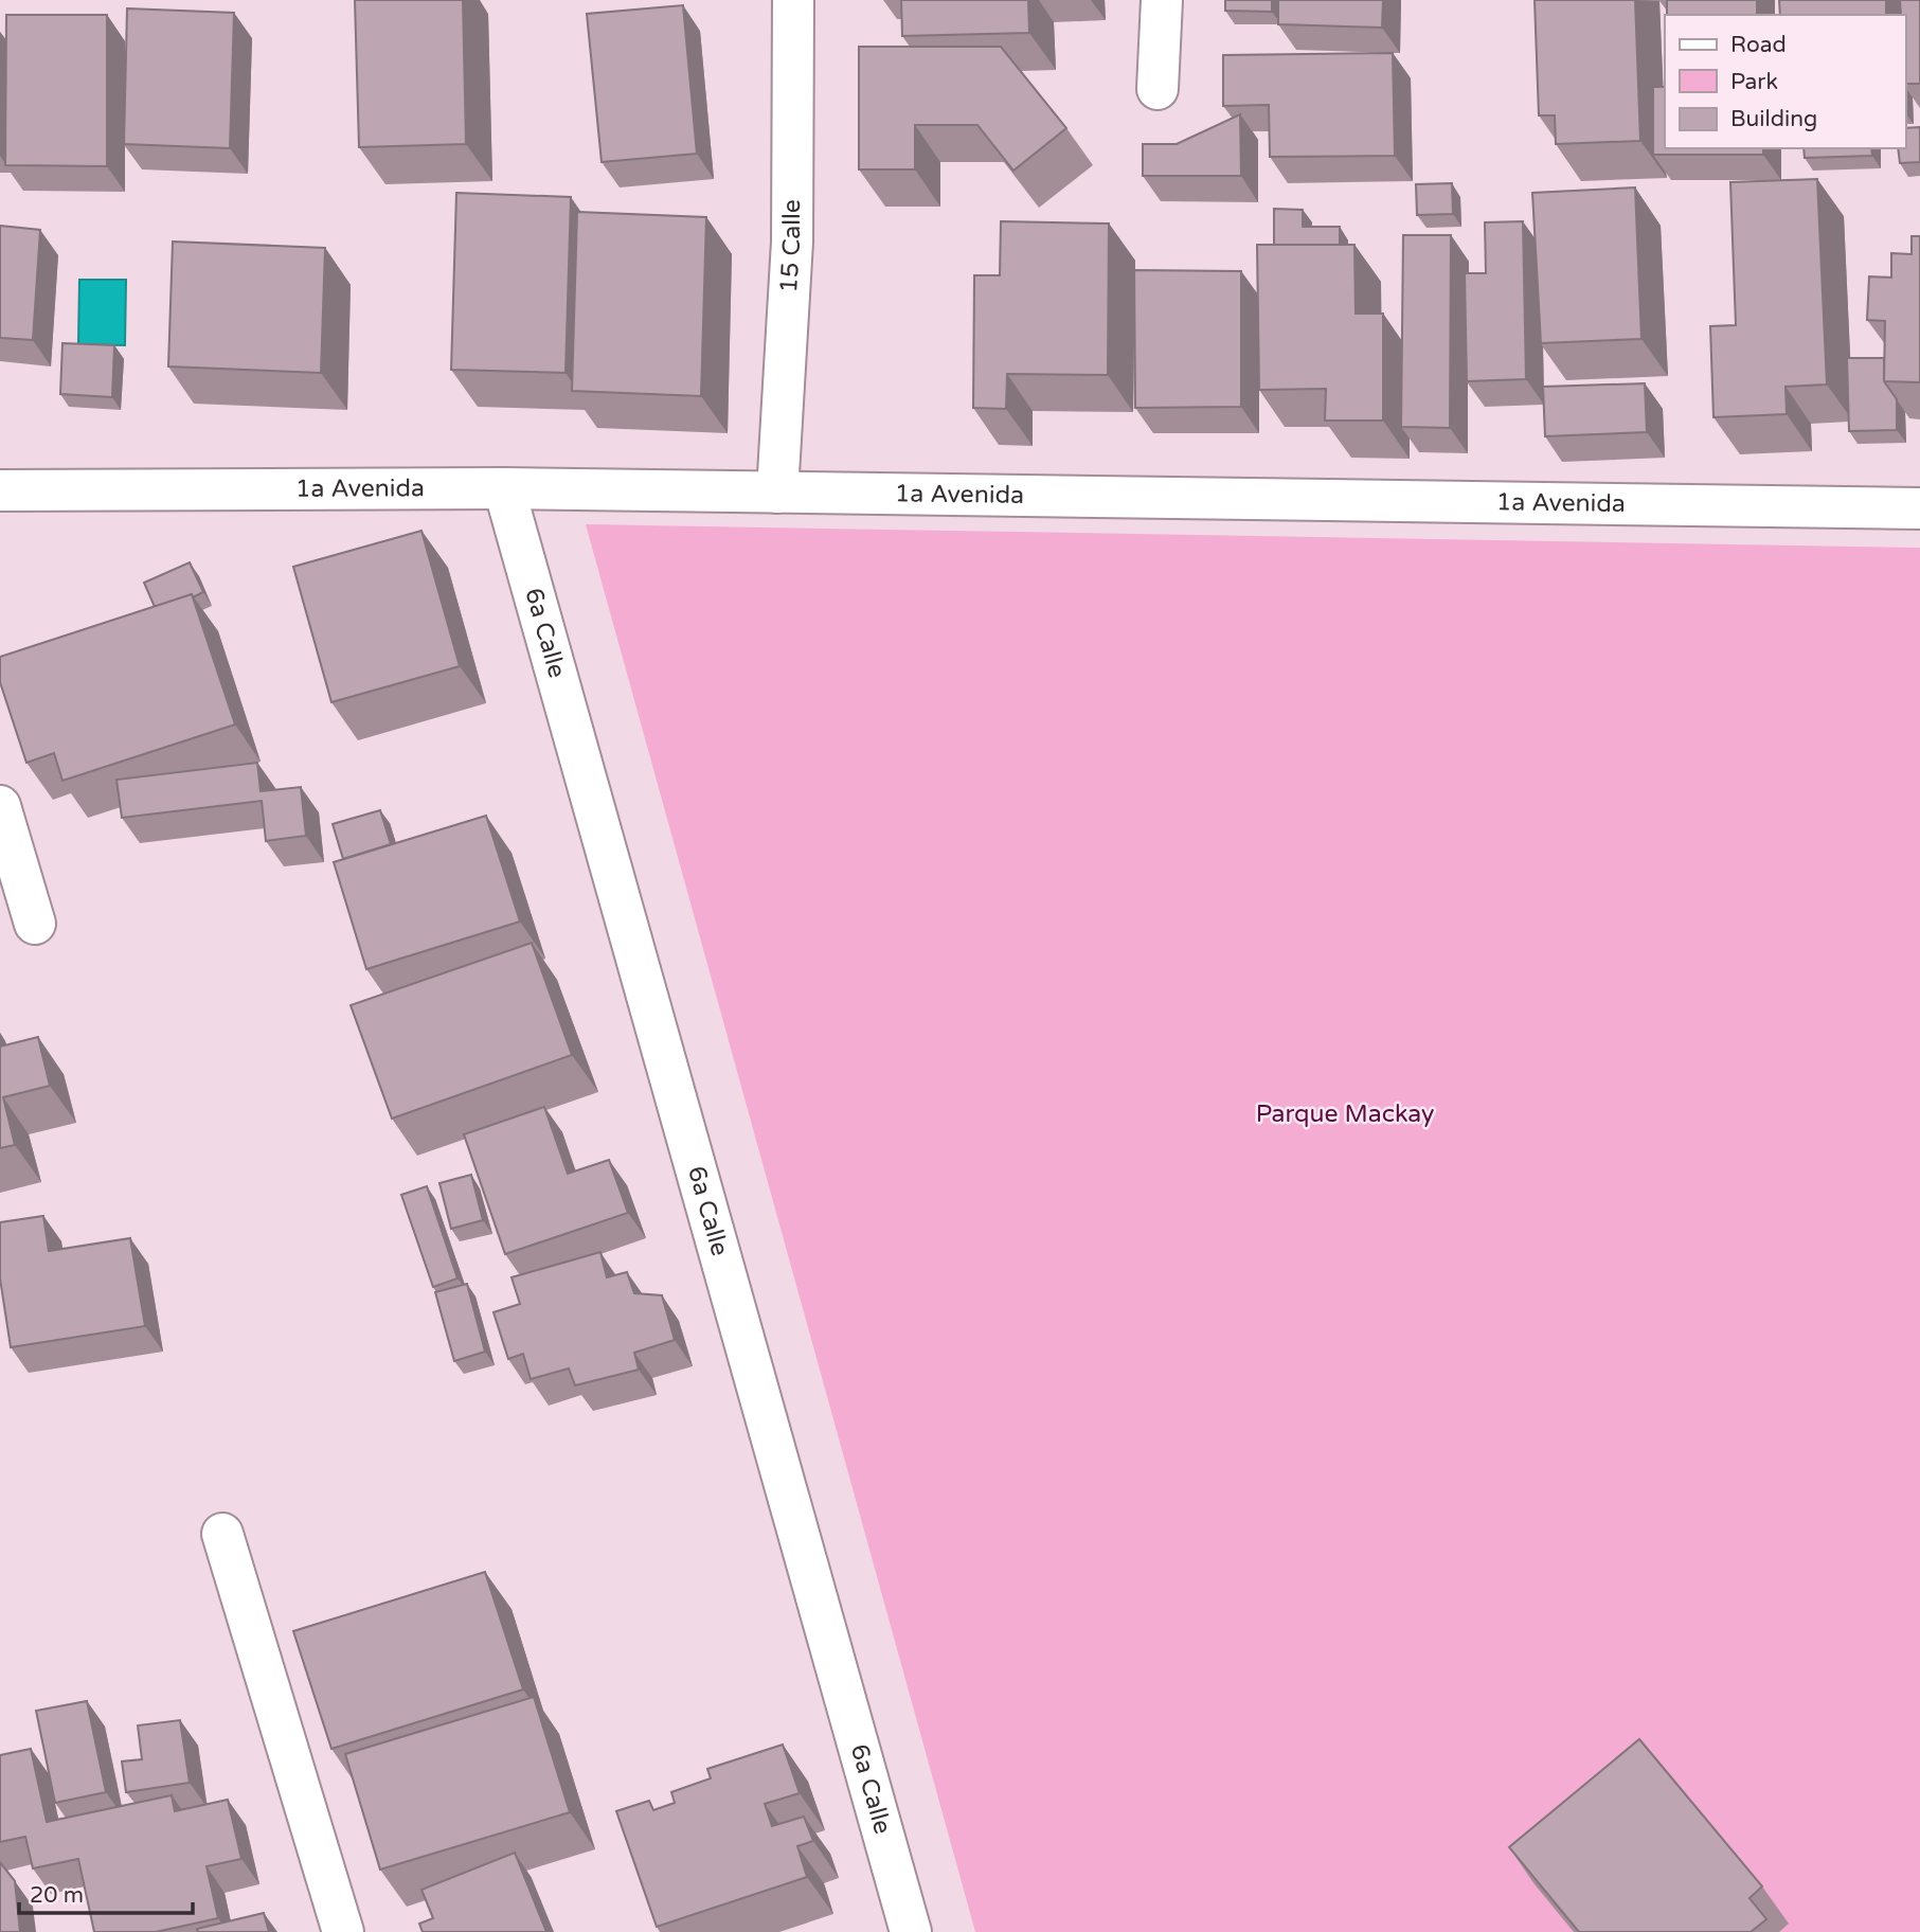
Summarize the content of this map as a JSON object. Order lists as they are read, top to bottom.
{
  "streets": {
    "street": ["15 Calle", "1a Avenida", "6a Calle"]
  },
  "crossings": [
    ["15 Calle", "1a Avenida"],
    ["1a Avenida", "6a Calle"]
  ],
  "parks": ["Parque Mackay"],
  "legend": ["Road", "Park", "Building"],
  "scale_bar": "20 m"
}
